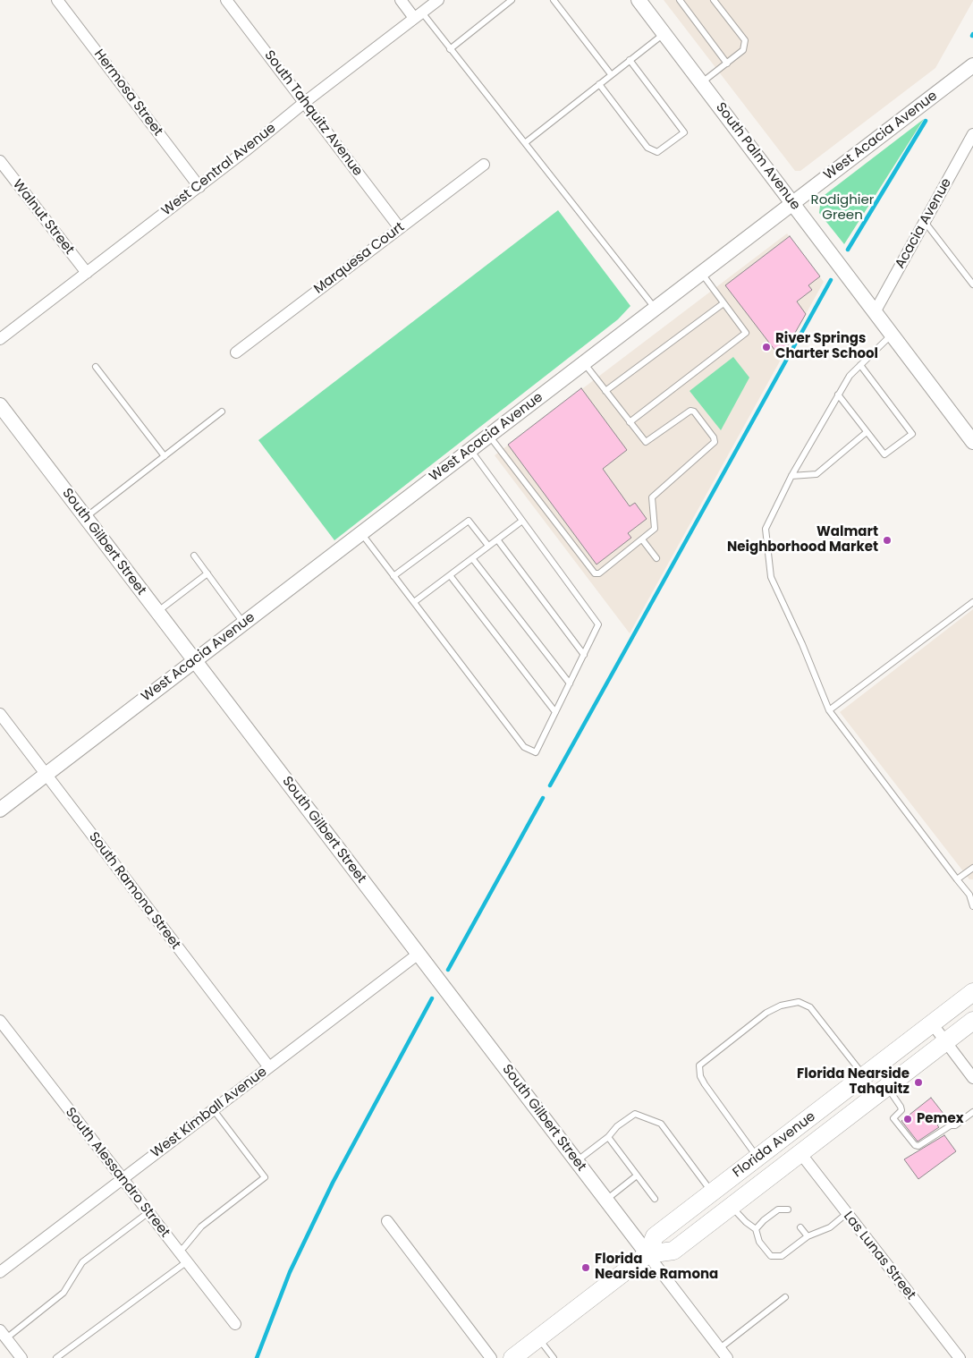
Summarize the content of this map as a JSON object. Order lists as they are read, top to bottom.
{
  "streets": {
    "main road": ["Florida Avenue"],
    "street": [
      "Hermosa Street",
      "South Tahquitz Avenue",
      "West Acacia Avenue",
      "South Palm Avenue",
      "West Central Avenue",
      "Walnut Street",
      "Acacia Avenue",
      "Marquesa Court",
      "South Gilbert Street",
      "South Ramona Street",
      "West Kimball Avenue",
      "South Alessandro Street",
      "Las Lunas Street"
    ]
  },
  "crossings": [
    ["Hermosa Street", "West Central Avenue"],
    ["South Tahquitz Avenue", "West Central Avenue"],
    ["South Tahquitz Avenue", "Marquesa Court"],
    ["West Acacia Avenue", "South Palm Avenue"],
    ["West Acacia Avenue", "South Gilbert Street"],
    ["West Acacia Avenue", "South Ramona Street"],
    ["South Palm Avenue", "Acacia Avenue"],
    ["West Central Avenue", "Walnut Street"],
    ["South Gilbert Street", "West Kimball Avenue"],
    ["South Gilbert Street", "Florida Avenue"],
    ["South Ramona Street", "West Kimball Avenue"],
    ["West Kimball Avenue", "South Alessandro Street"],
    ["Florida Avenue", "Las Lunas Street"]
  ],
  "parks": ["Rodighier Green"],
  "places": [
    "River Springs Charter School",
    "Walmart Neighborhood Market",
    "Florida Nearside Tahquitz",
    "Pemex",
    "Florida Nearside Ramona"
  ]
}
